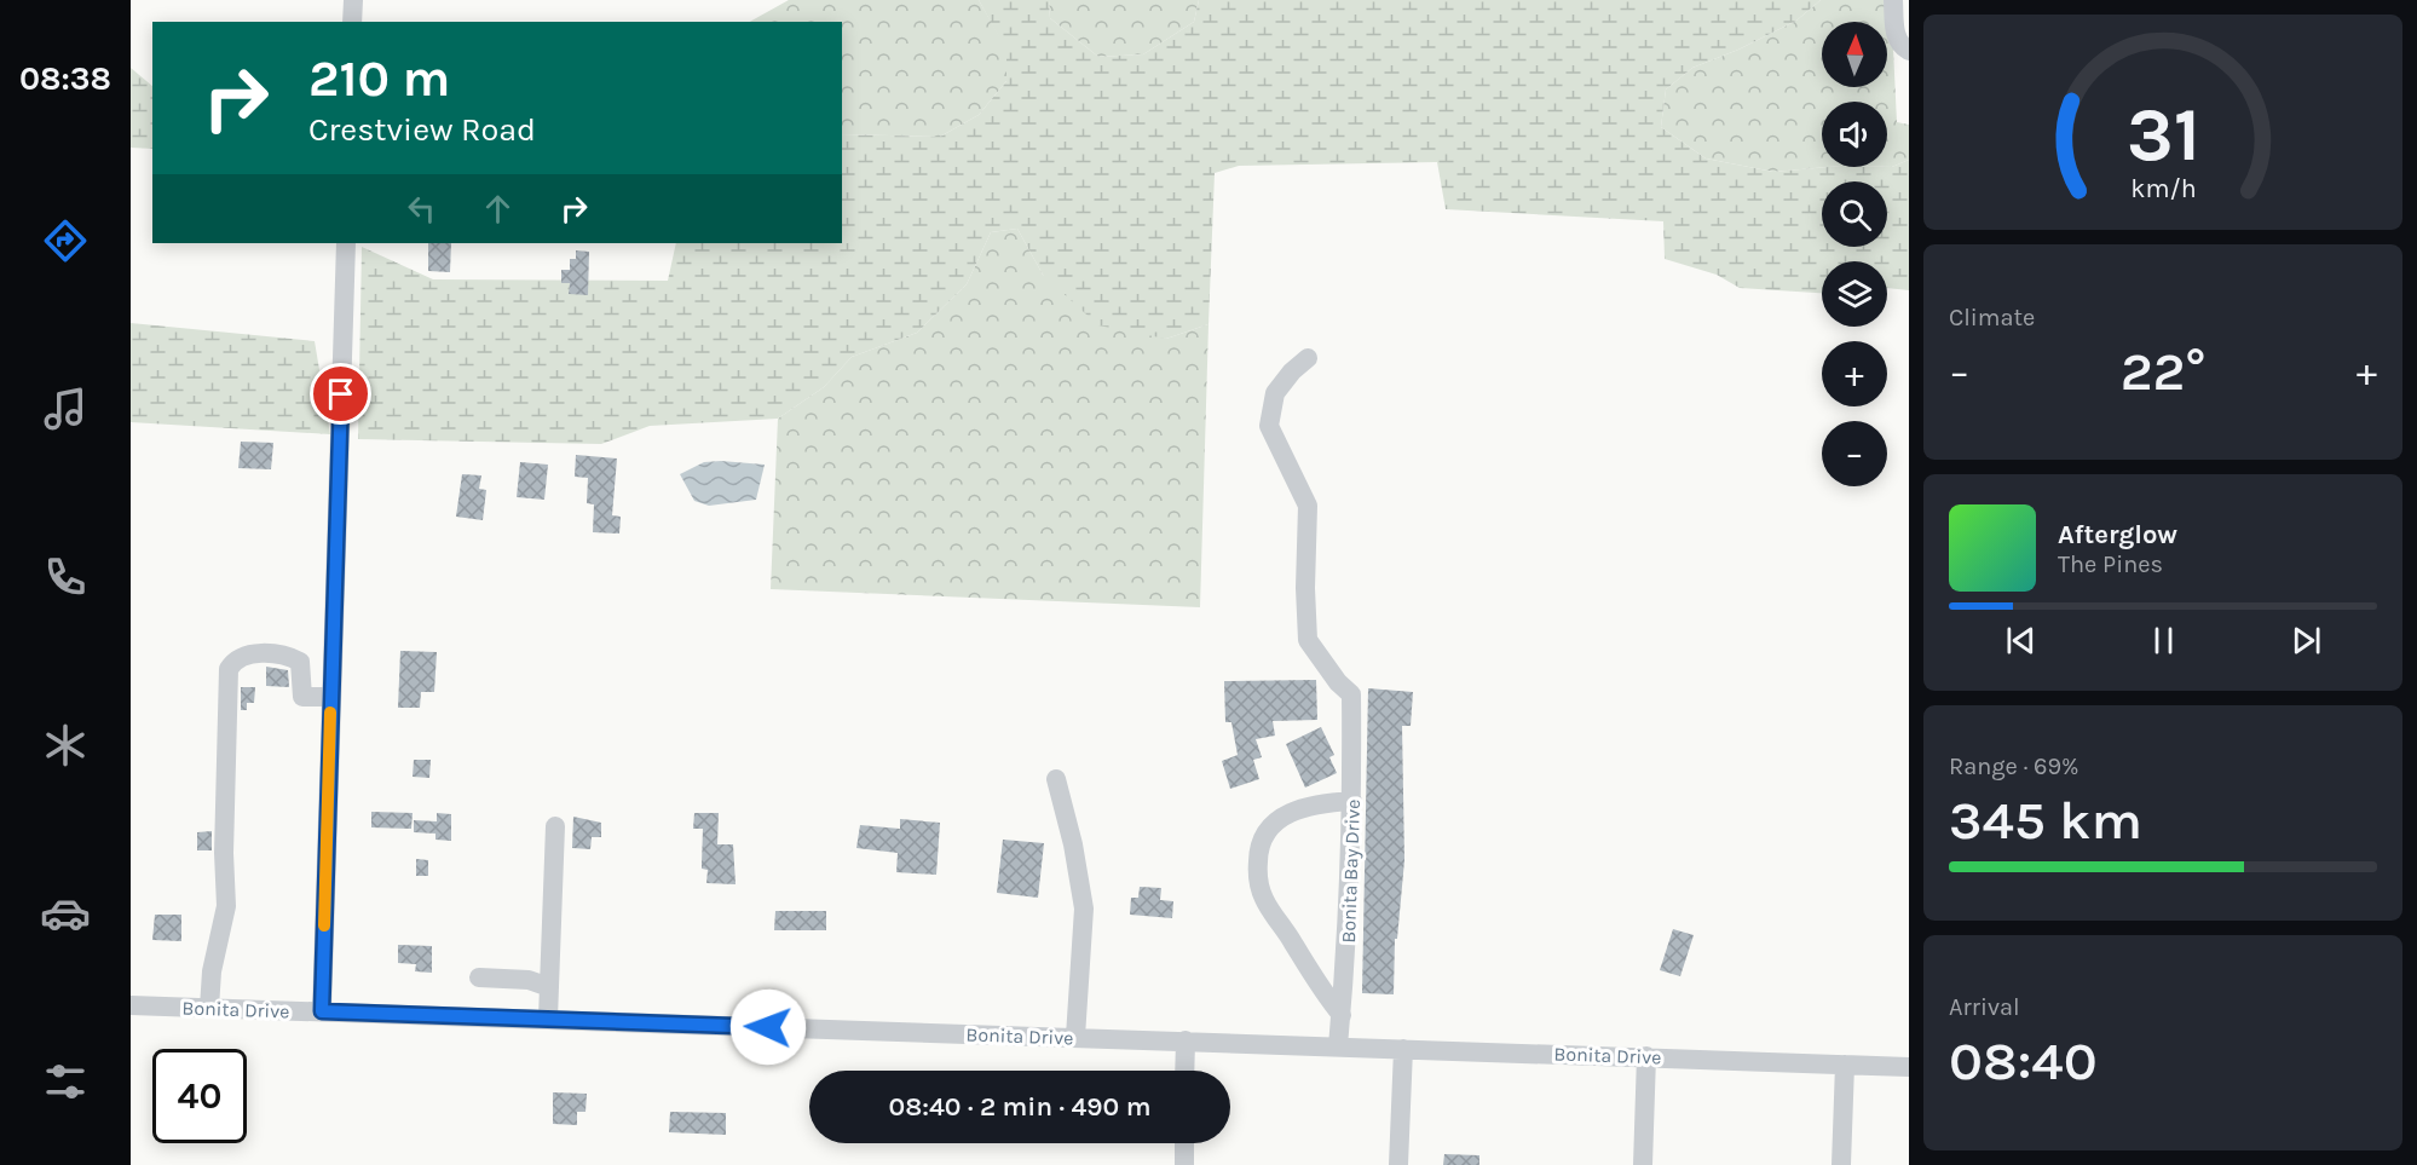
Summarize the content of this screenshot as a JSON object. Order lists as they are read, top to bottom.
{
  "streets": {
    "street": ["Bonita Bay Drive", "Bonita Drive"]
  },
  "crossings": [
    ["Bonita Bay Drive", "Bonita Drive"]
  ],
  "north": "top",
  "page": {
    "tabs": "08:38",
    "map_buttons": ["+", "−"],
    "turn": ["210 m", "Crestview Road"],
    "tile": [
      "Climate",
      ["Range · 69%", "345 km"],
      ["Arrival", "08:40"]
    ],
    "heat": ["−", "22°", "+"],
    "song": ["Afterglow", "The Pines"],
    "limit": "40",
    "trip": "08:40 · 2 min · 490 m",
    "gauge": ["31", "km/h"]
  }
}
